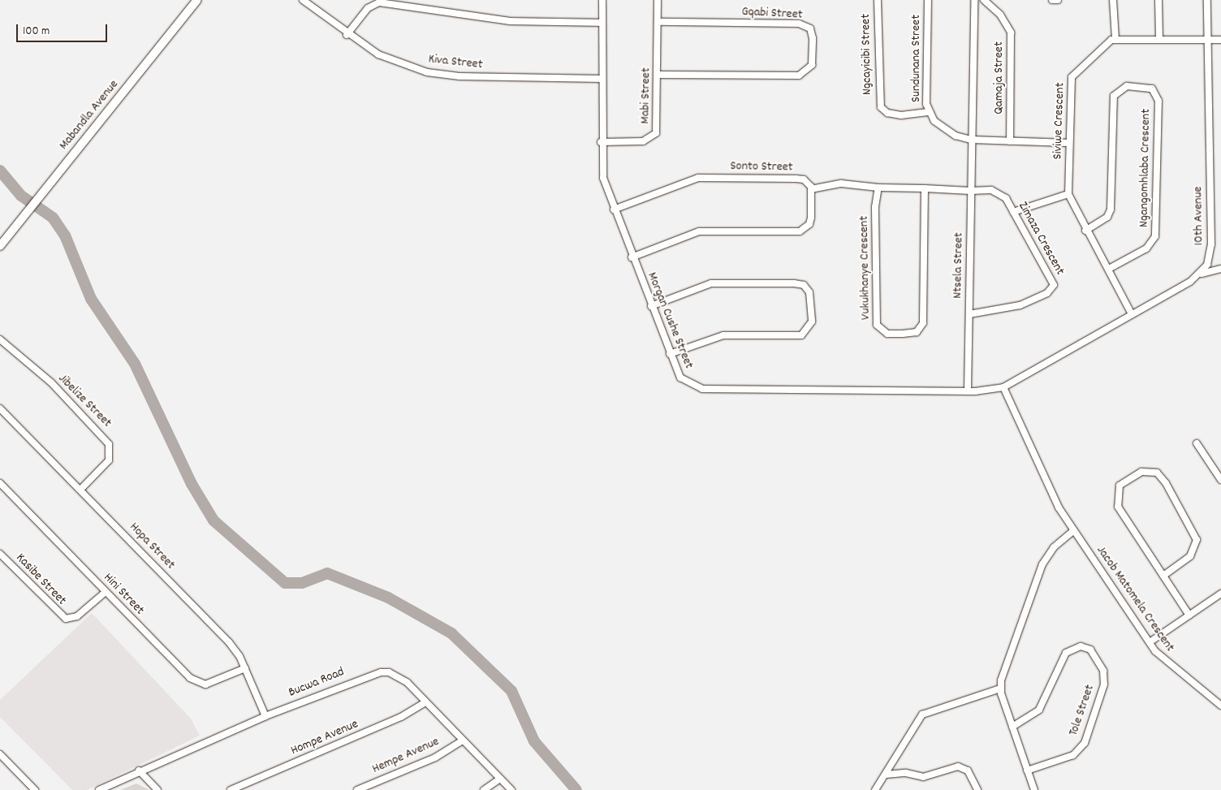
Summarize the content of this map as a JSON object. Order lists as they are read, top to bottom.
{
  "streets": {
    "street": [
      "Gqabi Street",
      "Ngcayicibi Street",
      "Sundunana Street",
      "Kiva Street",
      "Qamaja Street",
      "Mabi Street",
      "Mabandla Avenue",
      "Siviwe Crescent",
      "Sonto Street",
      "Ngangomhlaba Crescent",
      "10th Avenue",
      "Zimaza Crescent",
      "Ntsela Street",
      "Vukukhanye Crescent",
      "Morgan Cushe Street",
      "Jibelize Street",
      "Hopa Street",
      "Kasibe Street",
      "Hini Street",
      "Jacob Matomela Crescent",
      "Bucwa Road",
      "Tole Street",
      "Hompe Avenue",
      "Hempe Avenue"
    ]
  },
  "crossings": [
    ["Gqabi Street", "Mabi Street"],
    ["Ngcayicibi Street", "Sundunana Street"],
    ["Sundunana Street", "Qamaja Street"],
    ["Sundunana Street", "Siviwe Crescent"],
    ["Sundunana Street", "Ntsela Street"],
    ["Kiva Street", "Morgan Cushe Street"],
    ["Mabi Street", "Morgan Cushe Street"],
    ["Siviwe Crescent", "Ngangomhlaba Crescent"],
    ["Sonto Street", "Morgan Cushe Street"],
    ["Zimaza Crescent", "Ntsela Street"],
    ["Ntsela Street", "Morgan Cushe Street"],
    ["Morgan Cushe Street", "Jacob Matomela Crescent"],
    ["Jibelize Street", "Hopa Street"],
    ["Hopa Street", "Hini Street"],
    ["Hopa Street", "Bucwa Road"],
    ["Kasibe Street", "Hini Street"],
    ["Bucwa Road", "Hompe Avenue"],
    ["Bucwa Road", "Hempe Avenue"]
  ],
  "scale_bar": "100 m"
}
